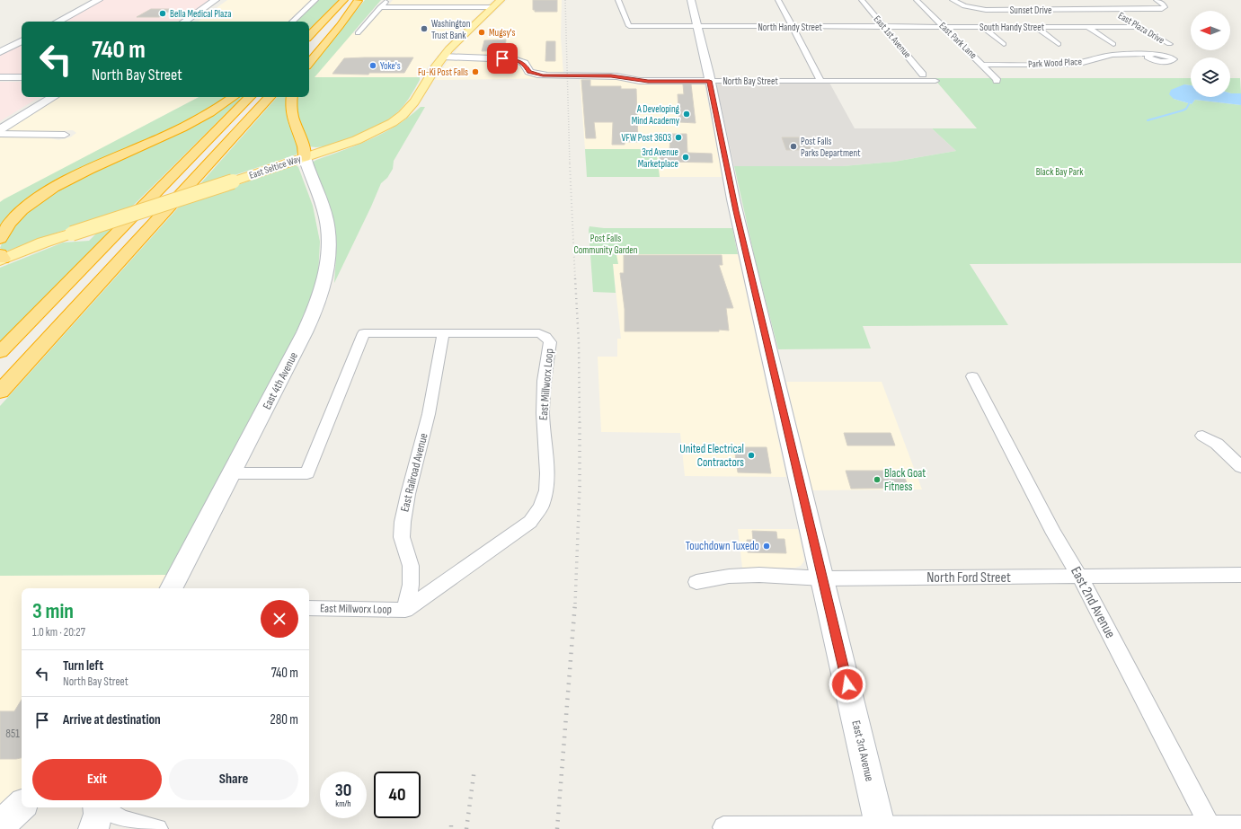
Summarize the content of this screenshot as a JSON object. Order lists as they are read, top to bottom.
{
  "streets": {
    "main road": ["East Seltice Way"],
    "street": [
      "Sunset Drive",
      "North Handy Street",
      "South Handy Street",
      "East Plaza Drive",
      "East 1st Avenue",
      "East Park Lane",
      "Park Wood Place",
      "North Bay Street",
      "East 4th Avenue",
      "East Millworx Loop",
      "East Railroad Avenue",
      "North Ford Street",
      "East 2nd Avenue",
      "East 3rd Avenue"
    ]
  },
  "crossings": [
    ["Sunset Drive", "East Plaza Drive"],
    ["North Handy Street", "South Handy Street"],
    ["North Handy Street", "East 1st Avenue"],
    ["North Handy Street", "East 3rd Avenue"],
    ["South Handy Street", "East Plaza Drive"],
    ["South Handy Street", "East 1st Avenue"],
    ["South Handy Street", "East Park Lane"],
    ["East Park Lane", "Park Wood Place"],
    ["North Bay Street", "East Seltice Way"],
    ["North Bay Street", "East 3rd Avenue"],
    ["East Seltice Way", "East 4th Avenue"],
    ["East 4th Avenue", "East Millworx Loop"],
    ["East Millworx Loop", "East Railroad Avenue"],
    ["North Ford Street", "East 2nd Avenue"],
    ["North Ford Street", "East 3rd Avenue"]
  ],
  "parks": ["Black Bay Park", "Post Falls Community Garden"],
  "places": [
    "Bella Medical Plaza",
    "Washington Trust Bank",
    "Mugsy's",
    "Yoke's",
    "Fu-Ki Post Falls",
    "A Developing Mind Academy",
    "VFW Post 3603",
    "Post Falls Parks Department",
    "3rd Avenue Marketplace",
    "United Electrical Contractors",
    "Black Goat Fitness",
    "Touchdown Tuxedo"
  ],
  "house_numbers": ["851"],
  "north": "left",
  "page": {
    "turn": ["740 m", "North Bay Street"],
    "heading": ["3 min", "1.0 km · 20:27"],
    "list": [
      {
        "name": "Turn left",
        "note": "North Bay Street",
        "value": "740 m"
      },
      {
        "name": "Arrive at destination",
        "value": "280 m"
      }
    ],
    "buttons": ["Exit", "Share"],
    "speed": "30 km/h",
    "limit": "40"
  }
}
